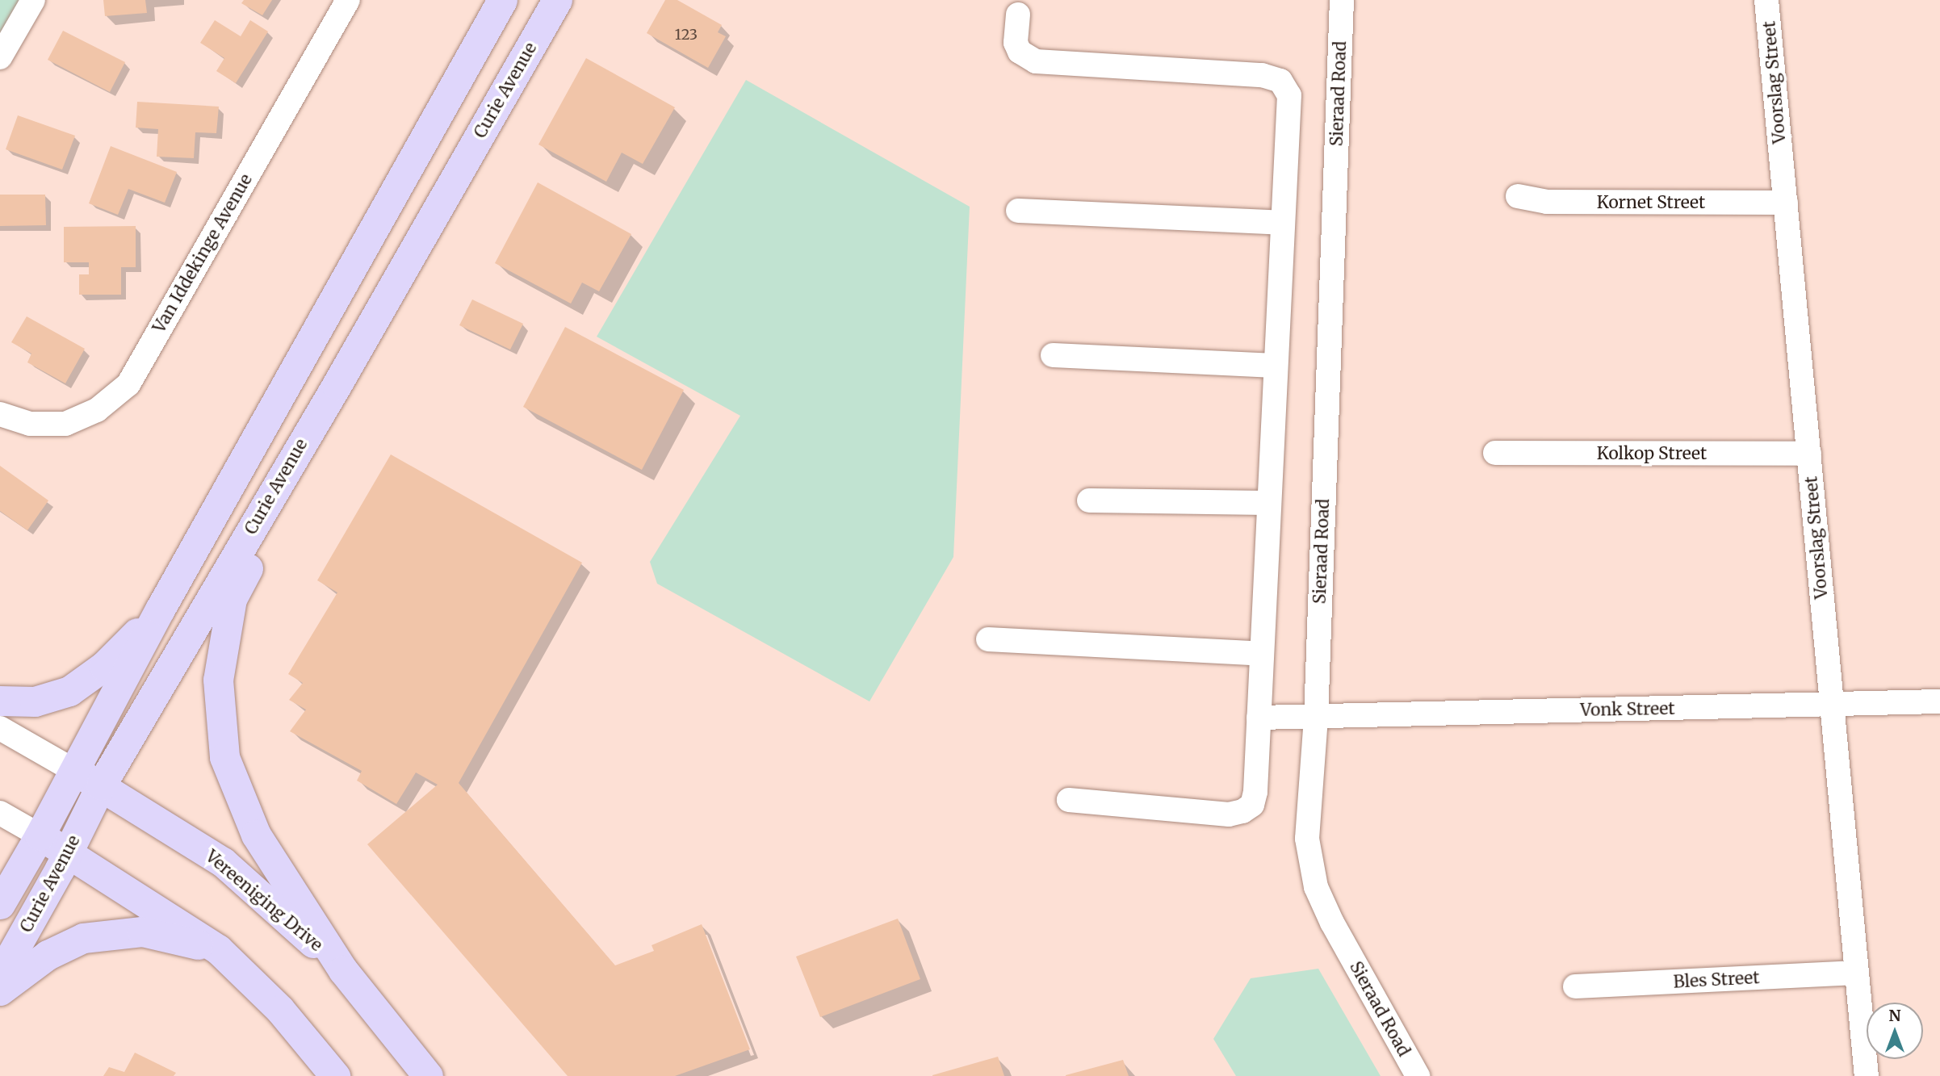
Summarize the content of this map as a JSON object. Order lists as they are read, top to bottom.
{
  "streets": {
    "main road": ["Curie Avenue", "Vereeniging Drive"],
    "street": [
      "Voorslag Street",
      "Sieraad Road",
      "Kornet Street",
      "Van Iddekinge Avenue",
      "Kolkop Street",
      "Vonk Street",
      "Bles Street"
    ]
  },
  "crossings": [
    ["Voorslag Street", "Kornet Street"],
    ["Voorslag Street", "Kolkop Street"],
    ["Voorslag Street", "Vonk Street"],
    ["Voorslag Street", "Bles Street"],
    ["Curie Avenue", "Vereeniging Drive"],
    ["Sieraad Road", "Vonk Street"]
  ],
  "house_numbers": ["123"],
  "north": "top"
}
